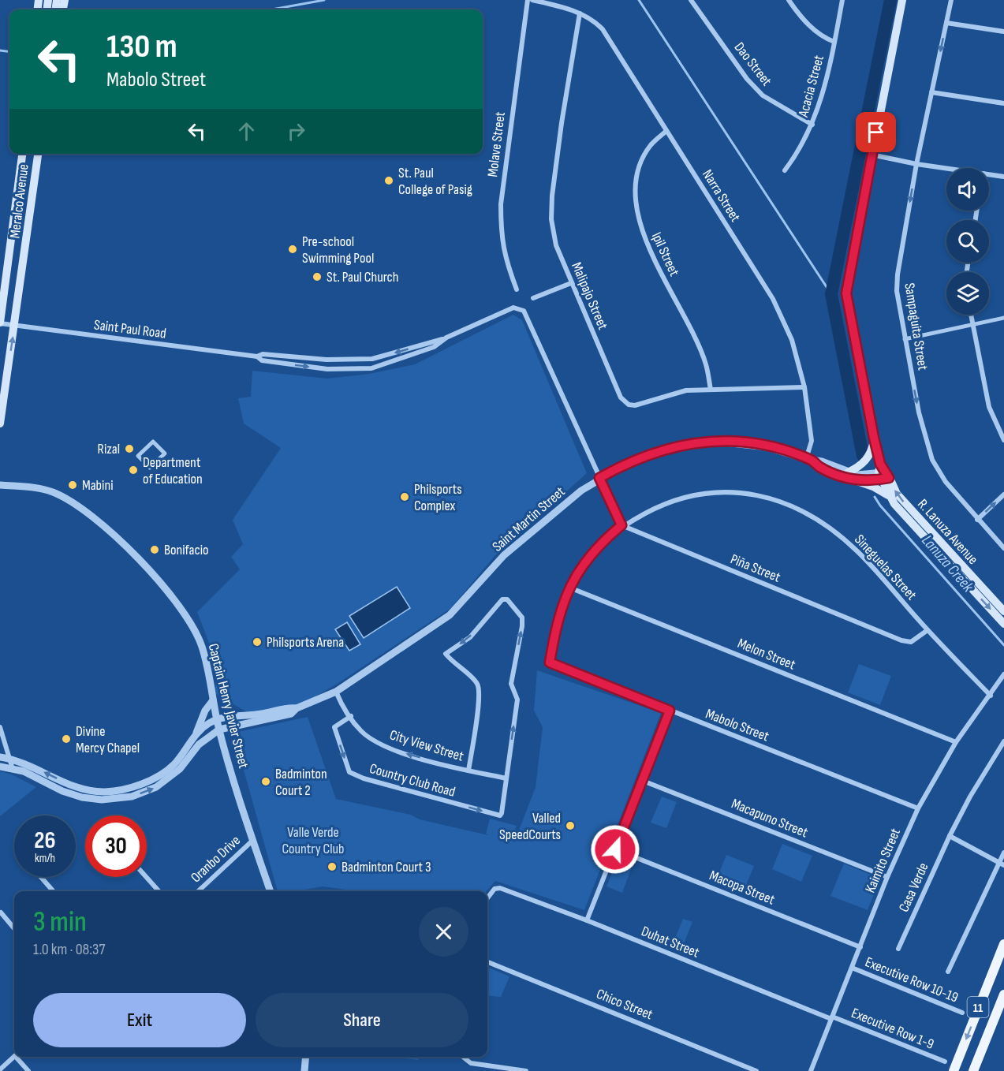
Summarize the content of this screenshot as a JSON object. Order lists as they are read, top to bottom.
{
  "streets": {
    "main road": ["Meralco Avenue", "R. Lanuza Avenue", "11"],
    "street": [
      "Dao Street",
      "Acacia Street",
      "Molave Street",
      "Narra Street",
      "Ipil Street",
      "Malipajo Street",
      "Sampaguita Street",
      "Saint Paul Road",
      "Saint Martin Street",
      "Sineguelas Street",
      "Piña Street",
      "Melon Street",
      "Captain Henry Javier Street",
      "Mabolo Street",
      "City View Street",
      "Country Club Road",
      "Macapuno Street",
      "Oranbo Drive",
      "Kaimito Street",
      "Macopa Street",
      "Casa Verde",
      "Duhat Street",
      "Executive Row 10-19",
      "Chico Street",
      "Executive Row 1-9"
    ]
  },
  "crossings": [
    ["Dao Street", "Acacia Street"],
    ["Narra Street", "Ipil Street"],
    ["Narra Street", "Malipajo Street"],
    ["Narra Street", "Saint Martin Street"],
    ["Meralco Avenue", "Saint Paul Road"],
    ["Ipil Street", "Malipajo Street"],
    ["Saint Paul Road", "Saint Martin Street"],
    ["Saint Martin Street", "R. Lanuza Avenue"],
    ["Saint Martin Street", "Captain Henry Javier Street"],
    ["Saint Martin Street", "City View Street"],
    ["Sineguelas Street", "Piña Street"],
    ["Sineguelas Street", "Melon Street"],
    ["Sineguelas Street", "Mabolo Street"],
    ["Sineguelas Street", "Kaimito Street"],
    ["Melon Street", "Kaimito Street"],
    ["Captain Henry Javier Street", "Oranbo Drive"],
    ["Mabolo Street", "Kaimito Street"],
    ["City View Street", "Country Club Road"],
    ["Macapuno Street", "Kaimito Street"],
    ["Kaimito Street", "Macopa Street"],
    ["Kaimito Street", "Duhat Street"],
    ["Kaimito Street", "Executive Row 10-19"],
    ["Kaimito Street", "Executive Row 1-9"],
    ["Duhat Street", "Executive Row 1-9"]
  ],
  "one_way": ["Sampaguita Street", "City View Street"],
  "water": ["Lanuza Creek"],
  "parks": ["Valle Verde Country Club"],
  "places": [
    "St. Paul College of Pasig",
    "Pre-school Swimming Pool",
    "St. Paul Church",
    "Rizal",
    "Department of Education",
    "Mabini",
    "Philsports Complex",
    "Bonifacio",
    "Philsports Arena",
    "Divine Mercy Chapel",
    "Badminton Court 2",
    "Valled SpeedCourts",
    "Badminton Court 3"
  ],
  "page": {
    "turn": ["130 m", "Mabolo Street"],
    "speed": "26 km/h",
    "limit": "30",
    "heading": ["3 min", "1.0 km · 08:37"],
    "buttons": ["Exit", "Share"]
  }
}
